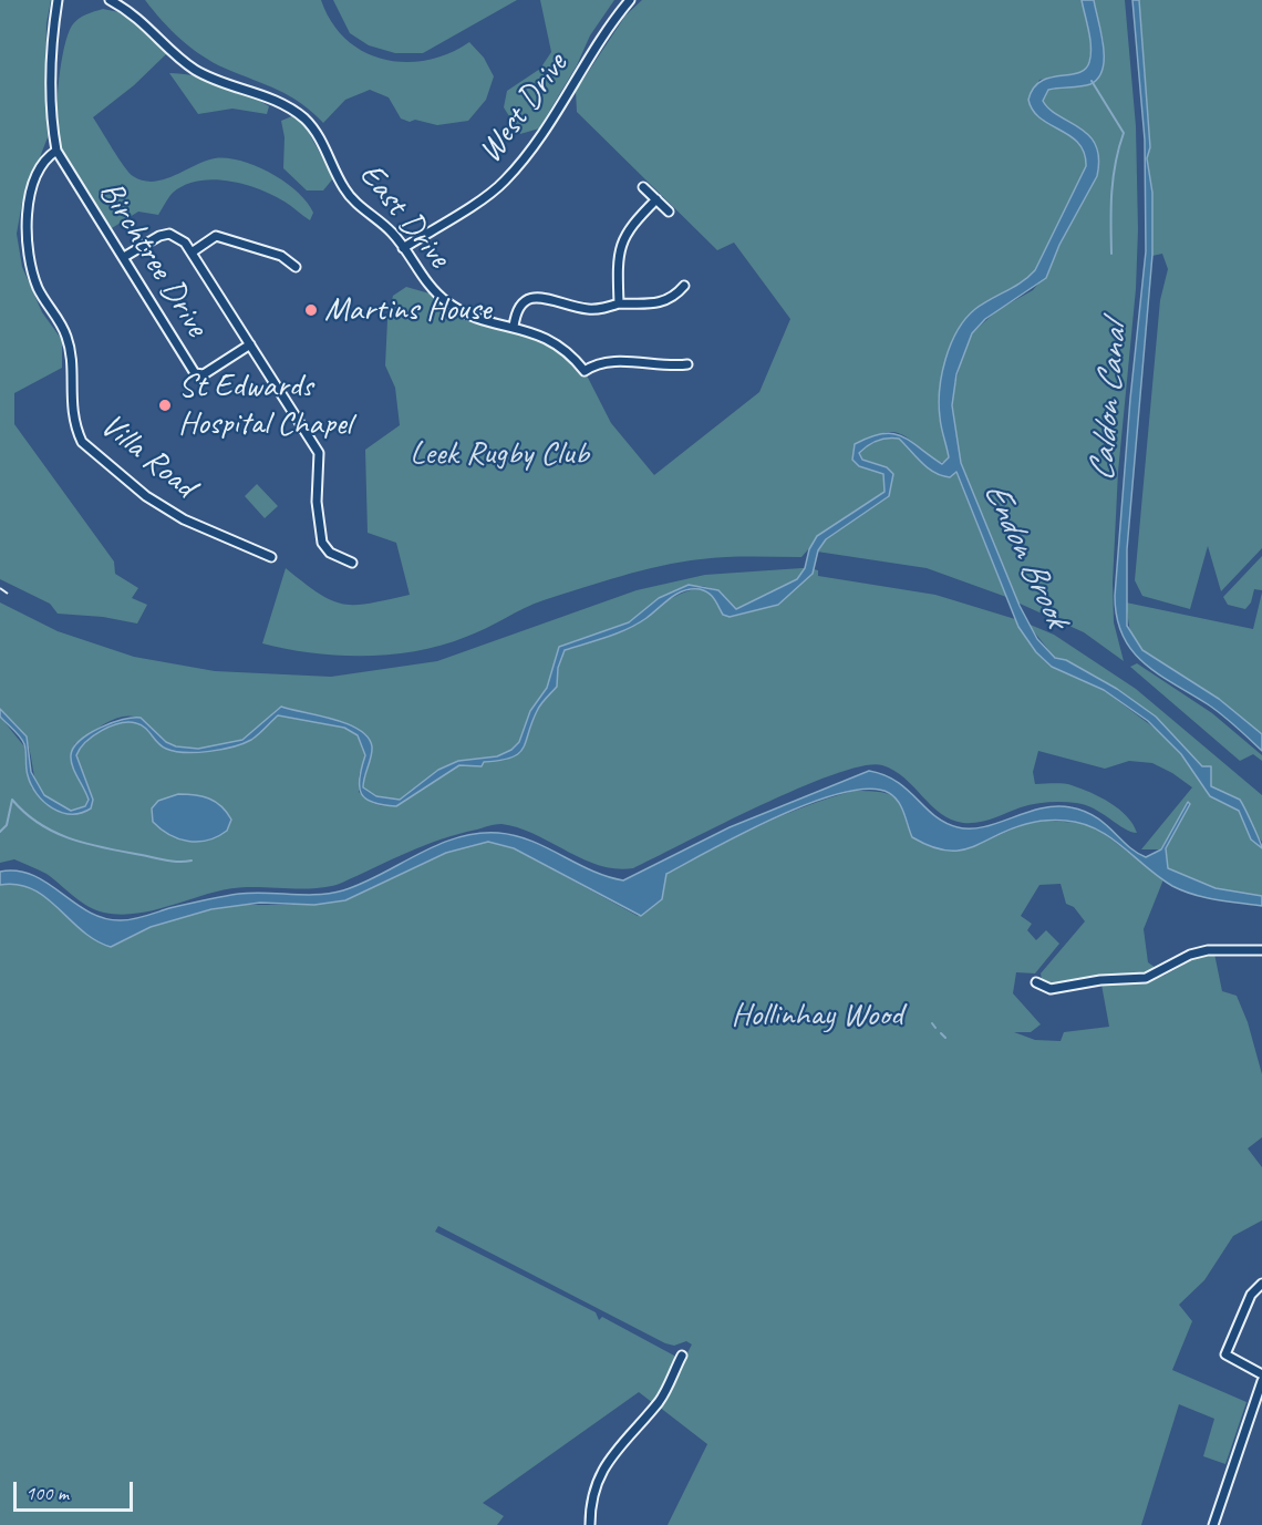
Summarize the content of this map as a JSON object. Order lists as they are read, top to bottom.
{
  "streets": {
    "street": [
      "West Drive",
      "East Drive",
      "Birchtree Drive",
      "Villa Road"
    ]
  },
  "crossings": [
    ["West Drive", "East Drive"],
    ["Birchtree Drive", "Villa Road"]
  ],
  "water": ["Caldon Canal", "Endon Brook"],
  "parks": ["Leek Rugby Club", "Hollinhay Wood"],
  "places": ["Martins House", "St Edwards Hospital Chapel"],
  "scale_bar": "100 m"
}
